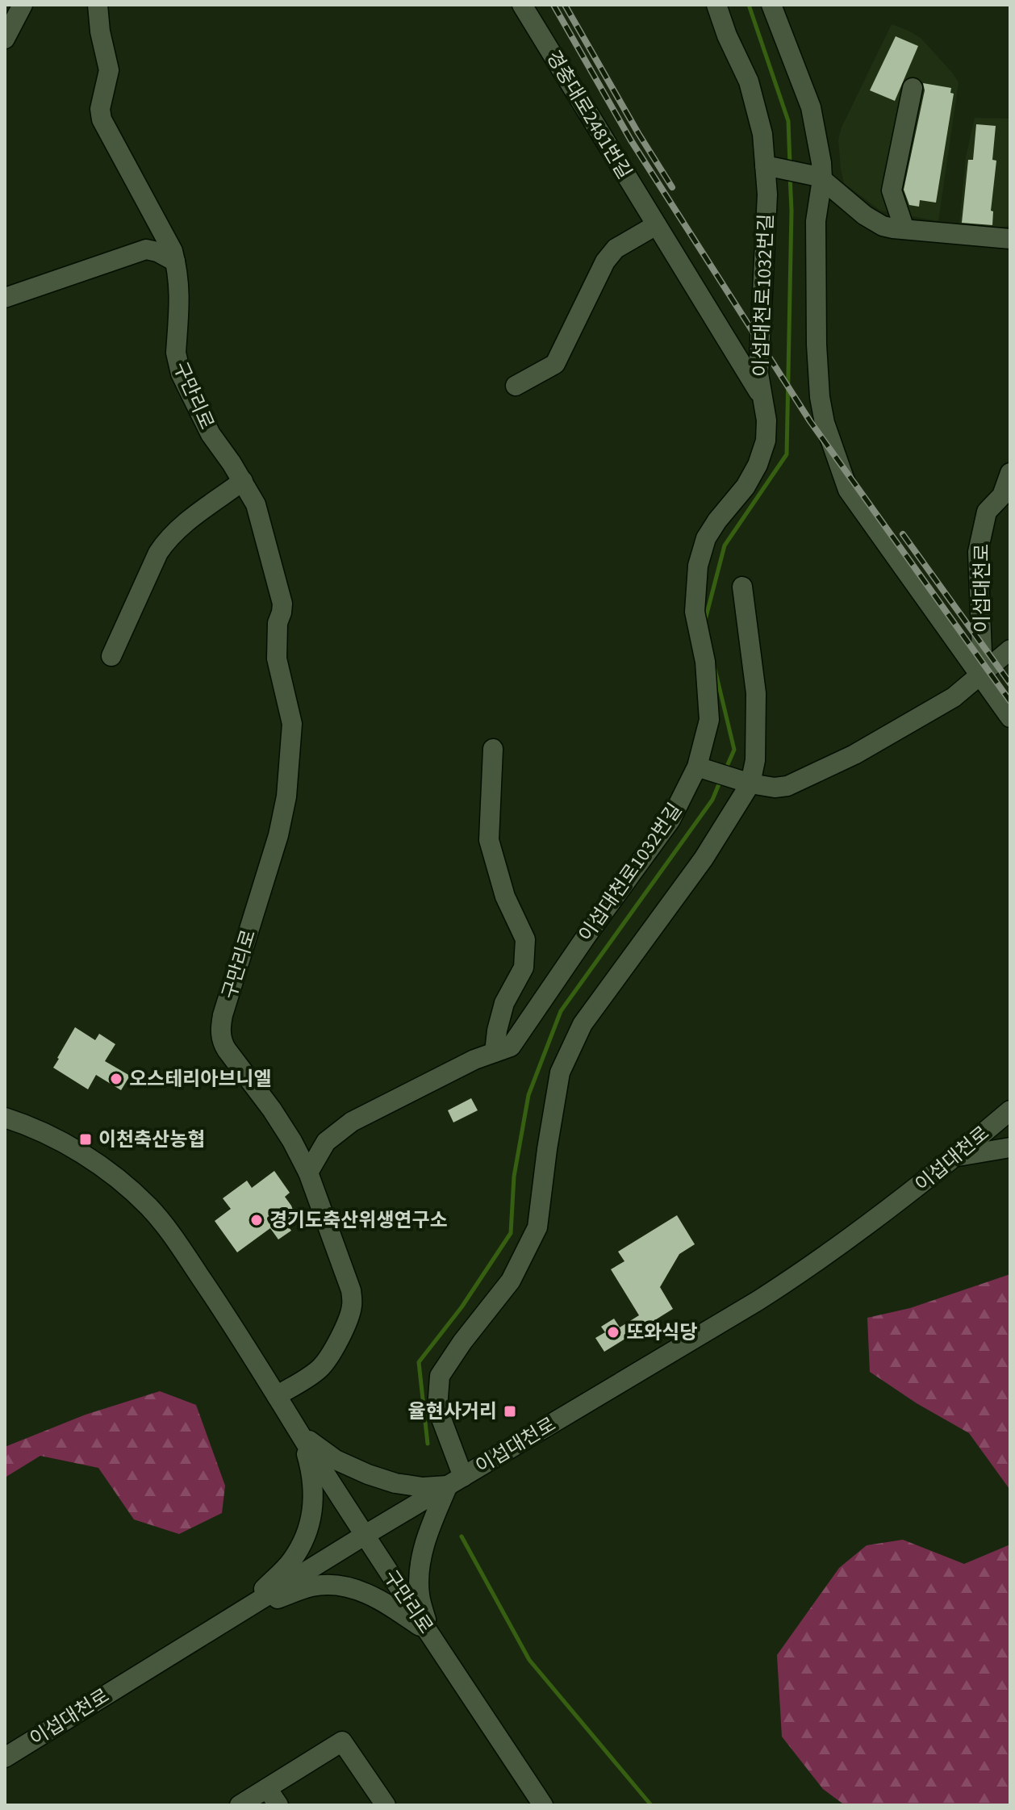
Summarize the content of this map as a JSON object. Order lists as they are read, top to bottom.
{
  "streets": {
    "street": [
      "경충대로2481번길",
      "이섭대천로1032번길",
      "구만리로",
      "이섭대천로"
    ]
  },
  "crossings": [
    ["경충대로2481번길", "이섭대천로1032번길"],
    ["이섭대천로1032번길", "구만리로"],
    ["구만리로", "이섭대천로"]
  ],
  "places": {
    "other": ["오스테리아브니엘", "경기도축산위생연구소", "또와식당"],
    "transit": ["이천축산농협", "율현사거리"]
  }
}
